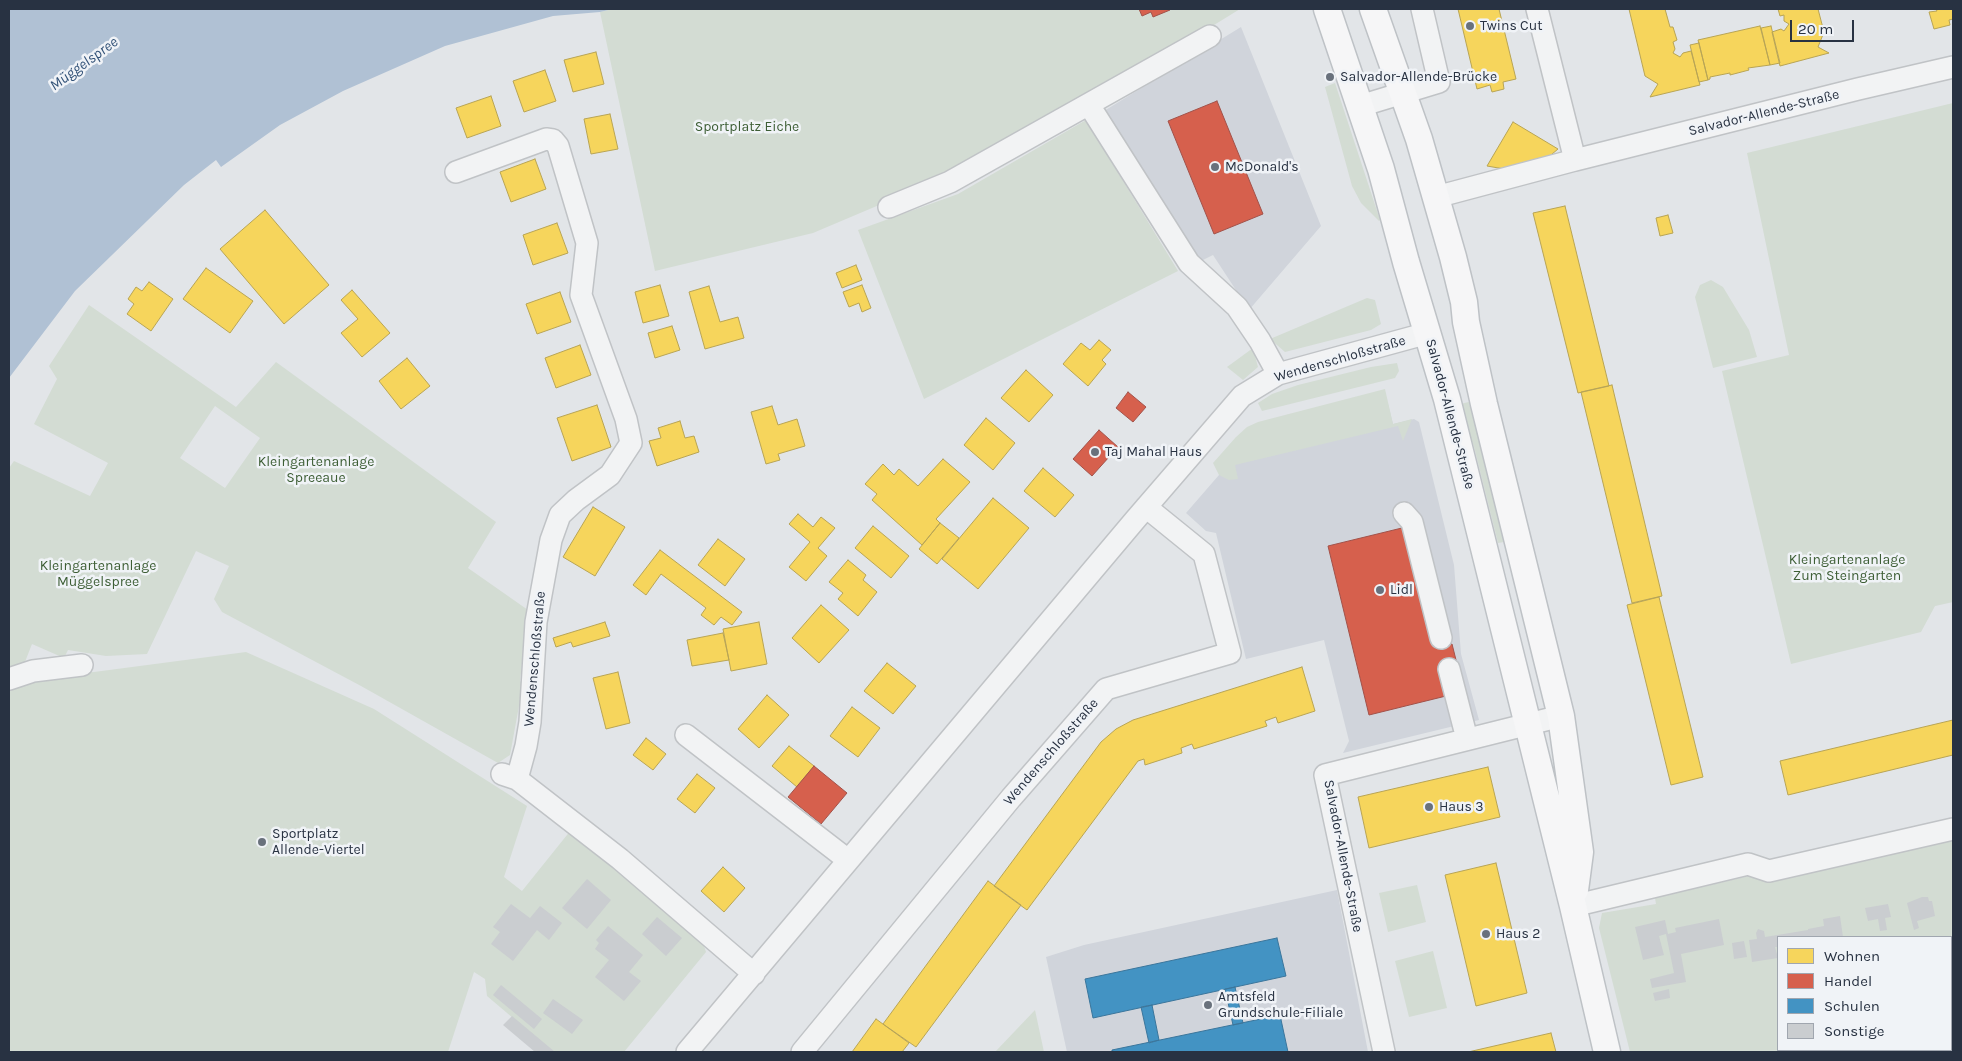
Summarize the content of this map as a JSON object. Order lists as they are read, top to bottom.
{
  "streets": {
    "main road": ["Salvador-Allende-Straße", "Wendenschloßstraße"]
  },
  "crossings": [
    ["Salvador-Allende-Straße", "Wendenschloßstraße"]
  ],
  "water": ["Müggelspree"],
  "parks": [
    "Sportplatz Eiche",
    "Kleingartenanlage Spreeaue",
    "Kleingartenanlage Zum Steingarten",
    "Kleingartenanlage Müggelspree"
  ],
  "places": [
    "Twins Cut",
    "Salvador-Allende-Brücke",
    "McDonald's",
    "Taj Mahal Haus",
    "Lidl",
    "Haus 3",
    "Sportplatz Allende-Viertel",
    "Haus 2",
    "Amtsfeld Grundschule-Filiale"
  ],
  "legend": [
    "Wohnen",
    "Handel",
    "Schulen",
    "Sonstige"
  ],
  "scale_bar": "20 m"
}
